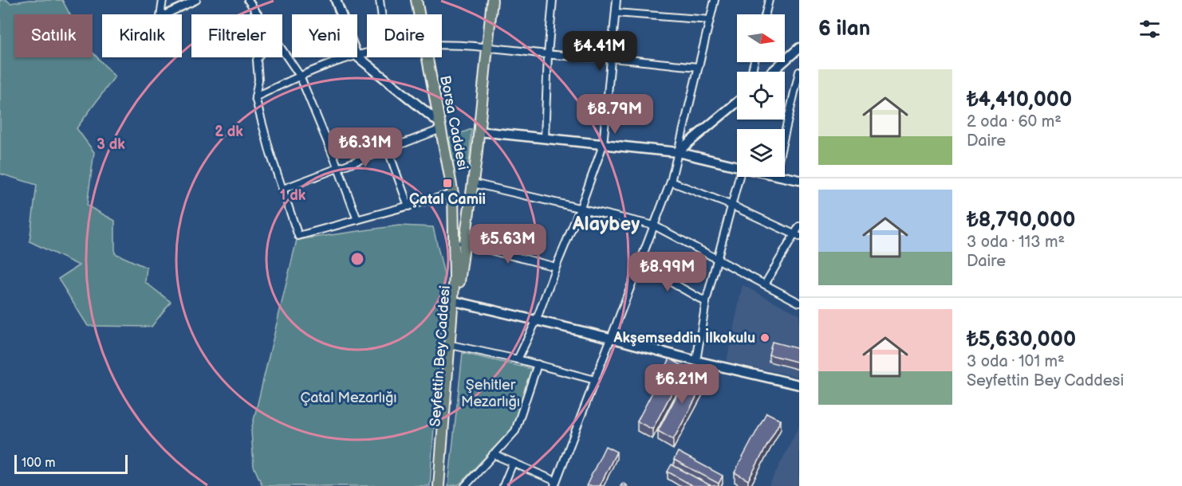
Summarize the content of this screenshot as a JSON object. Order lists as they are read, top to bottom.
{
  "streets": {
    "main road": ["Borsa Caddesi", "Seyfettin Bey Caddesi"]
  },
  "crossings": [
    ["Borsa Caddesi", "Seyfettin Bey Caddesi"]
  ],
  "districts": ["Alaybey"],
  "parks": ["Şehitler Mezarlığı", "Çatal Mezarlığı"],
  "places": {
    "transit": ["Çatal Camii"],
    "other": ["Akşemseddin İlkokulu"]
  },
  "scale_bar": "100 m",
  "north": "right",
  "page": {
    "heading": "6 ilan",
    "chip": [
      "Satılık",
      "Kiralık",
      "Filtreler",
      "Yeni",
      "Daire"
    ],
    "price": [
      "₺4.41M",
      "₺8.79M",
      "₺6.31M",
      "₺5.63M",
      "₺8.99M",
      "₺6.21M"
    ],
    "list": [
      {
        "name": "₺4,410,000",
        "note": "2 oda · 60 m² · Daire"
      },
      {
        "name": "₺8,790,000",
        "note": "3 oda · 113 m² · Daire"
      },
      {
        "name": "₺5,630,000",
        "note": "3 oda · 101 m² · Seyfettin Bey Caddesi"
      }
    ],
    "scale": "100 m"
  },
  "rings": ["2 dk", "3 dk", "1 dk"]
}
